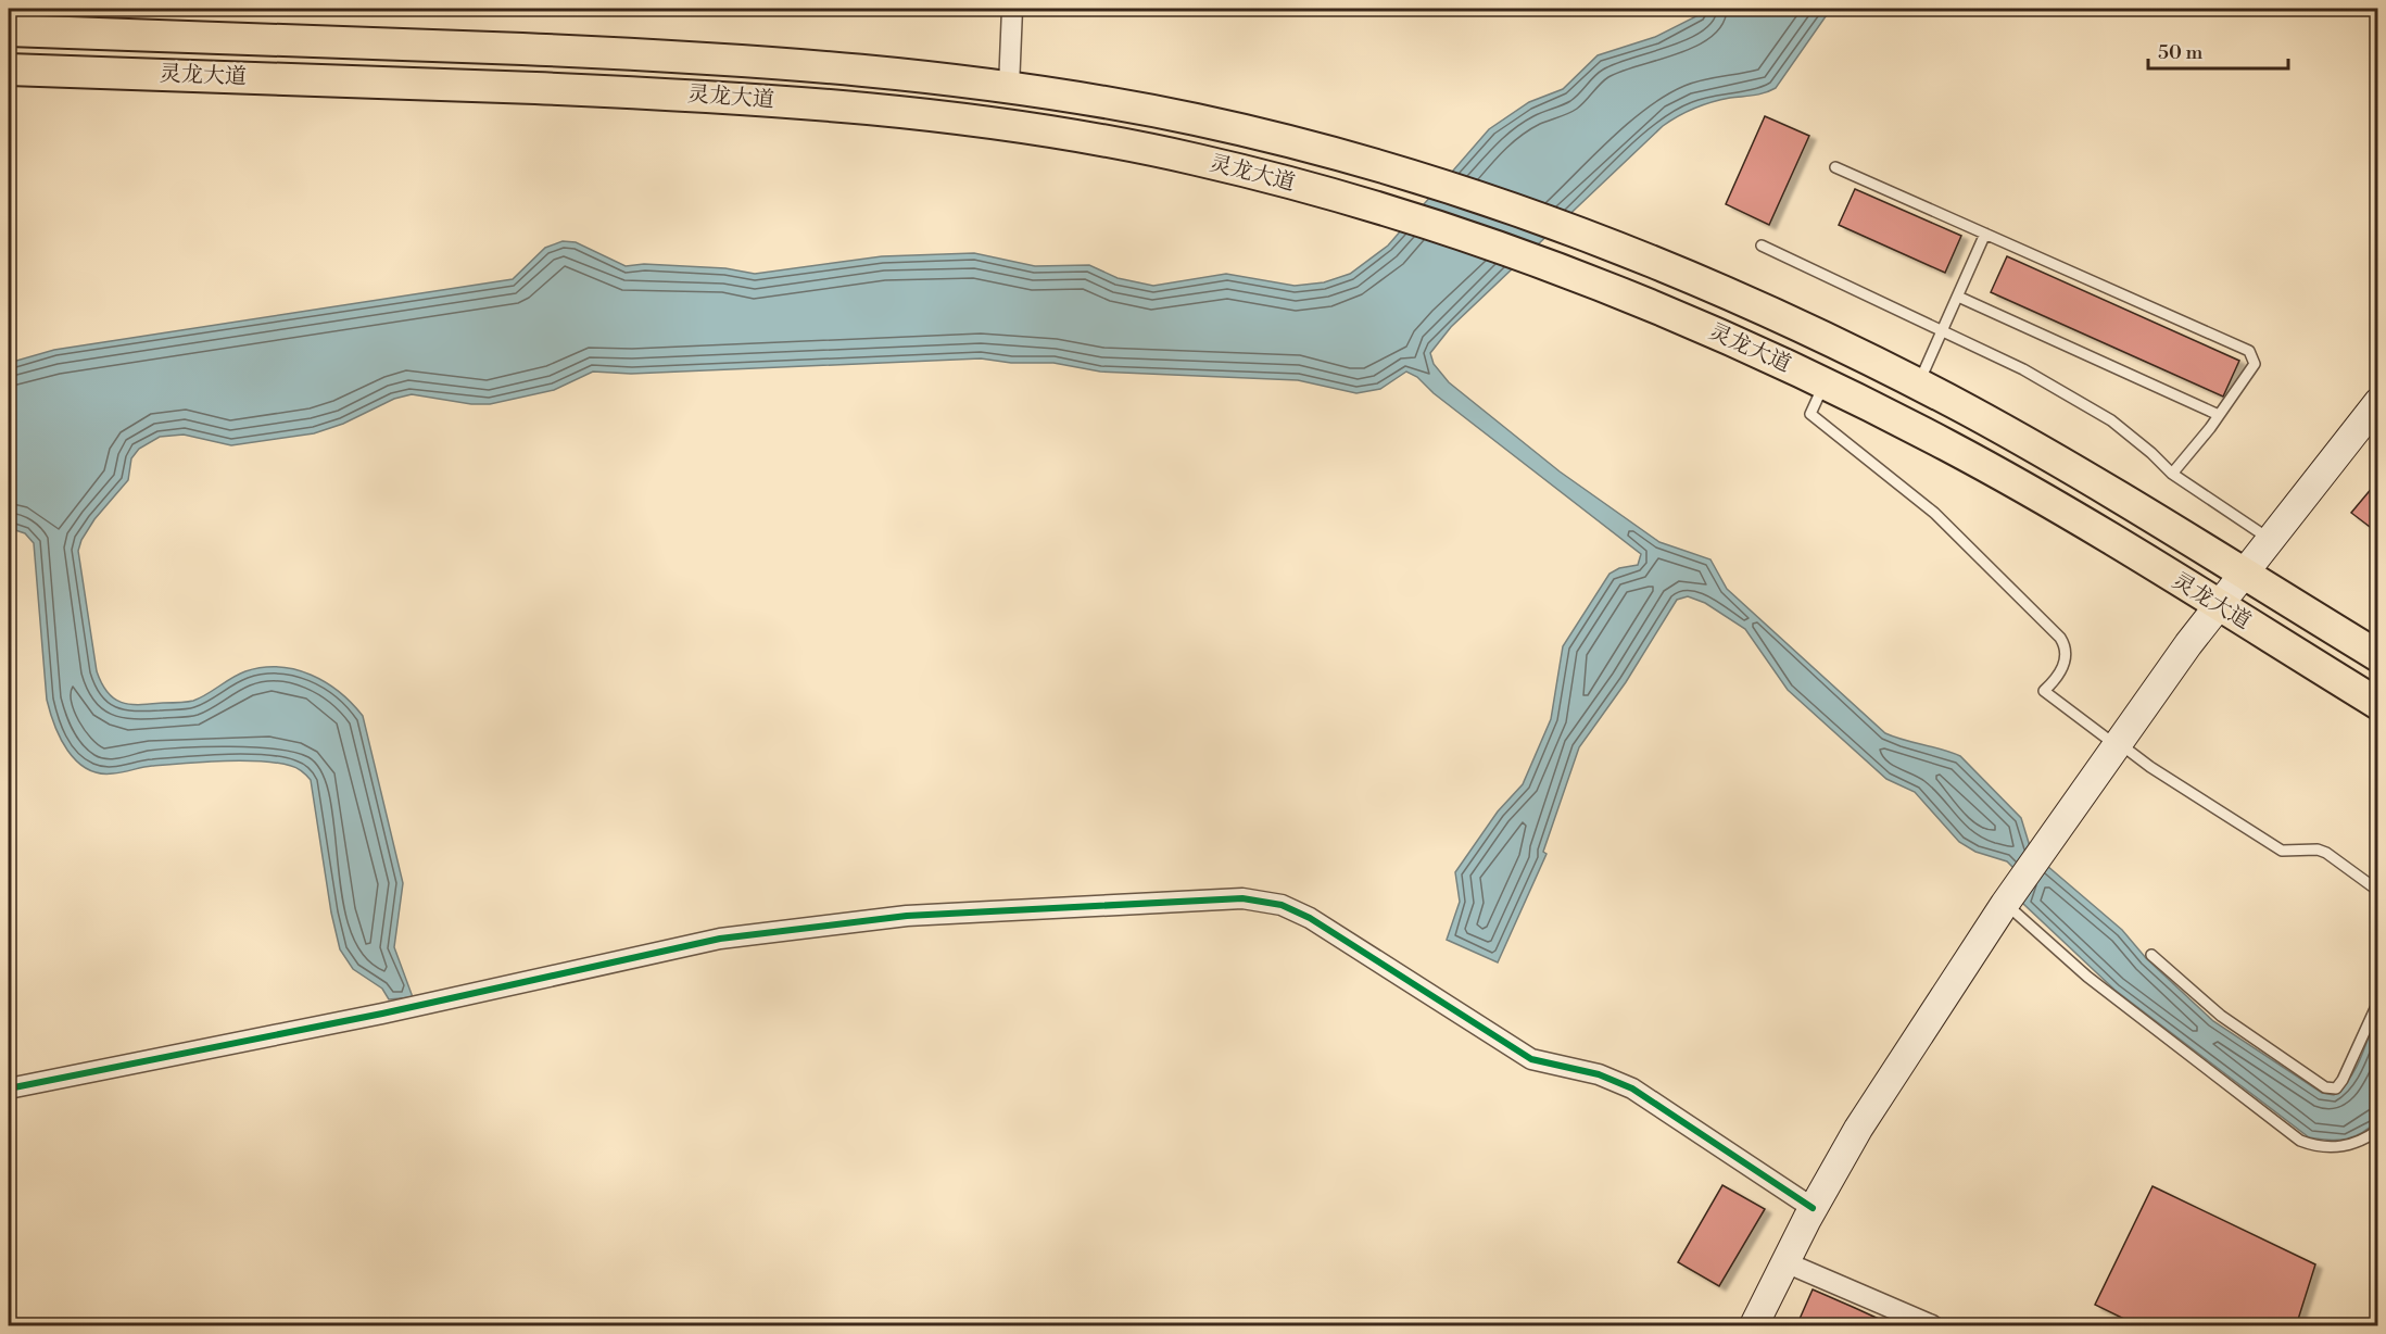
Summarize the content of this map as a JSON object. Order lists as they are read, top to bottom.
{
  "streets": {
    "main road": ["灵龙大道"]
  },
  "scale_bar": "50 m"
}
